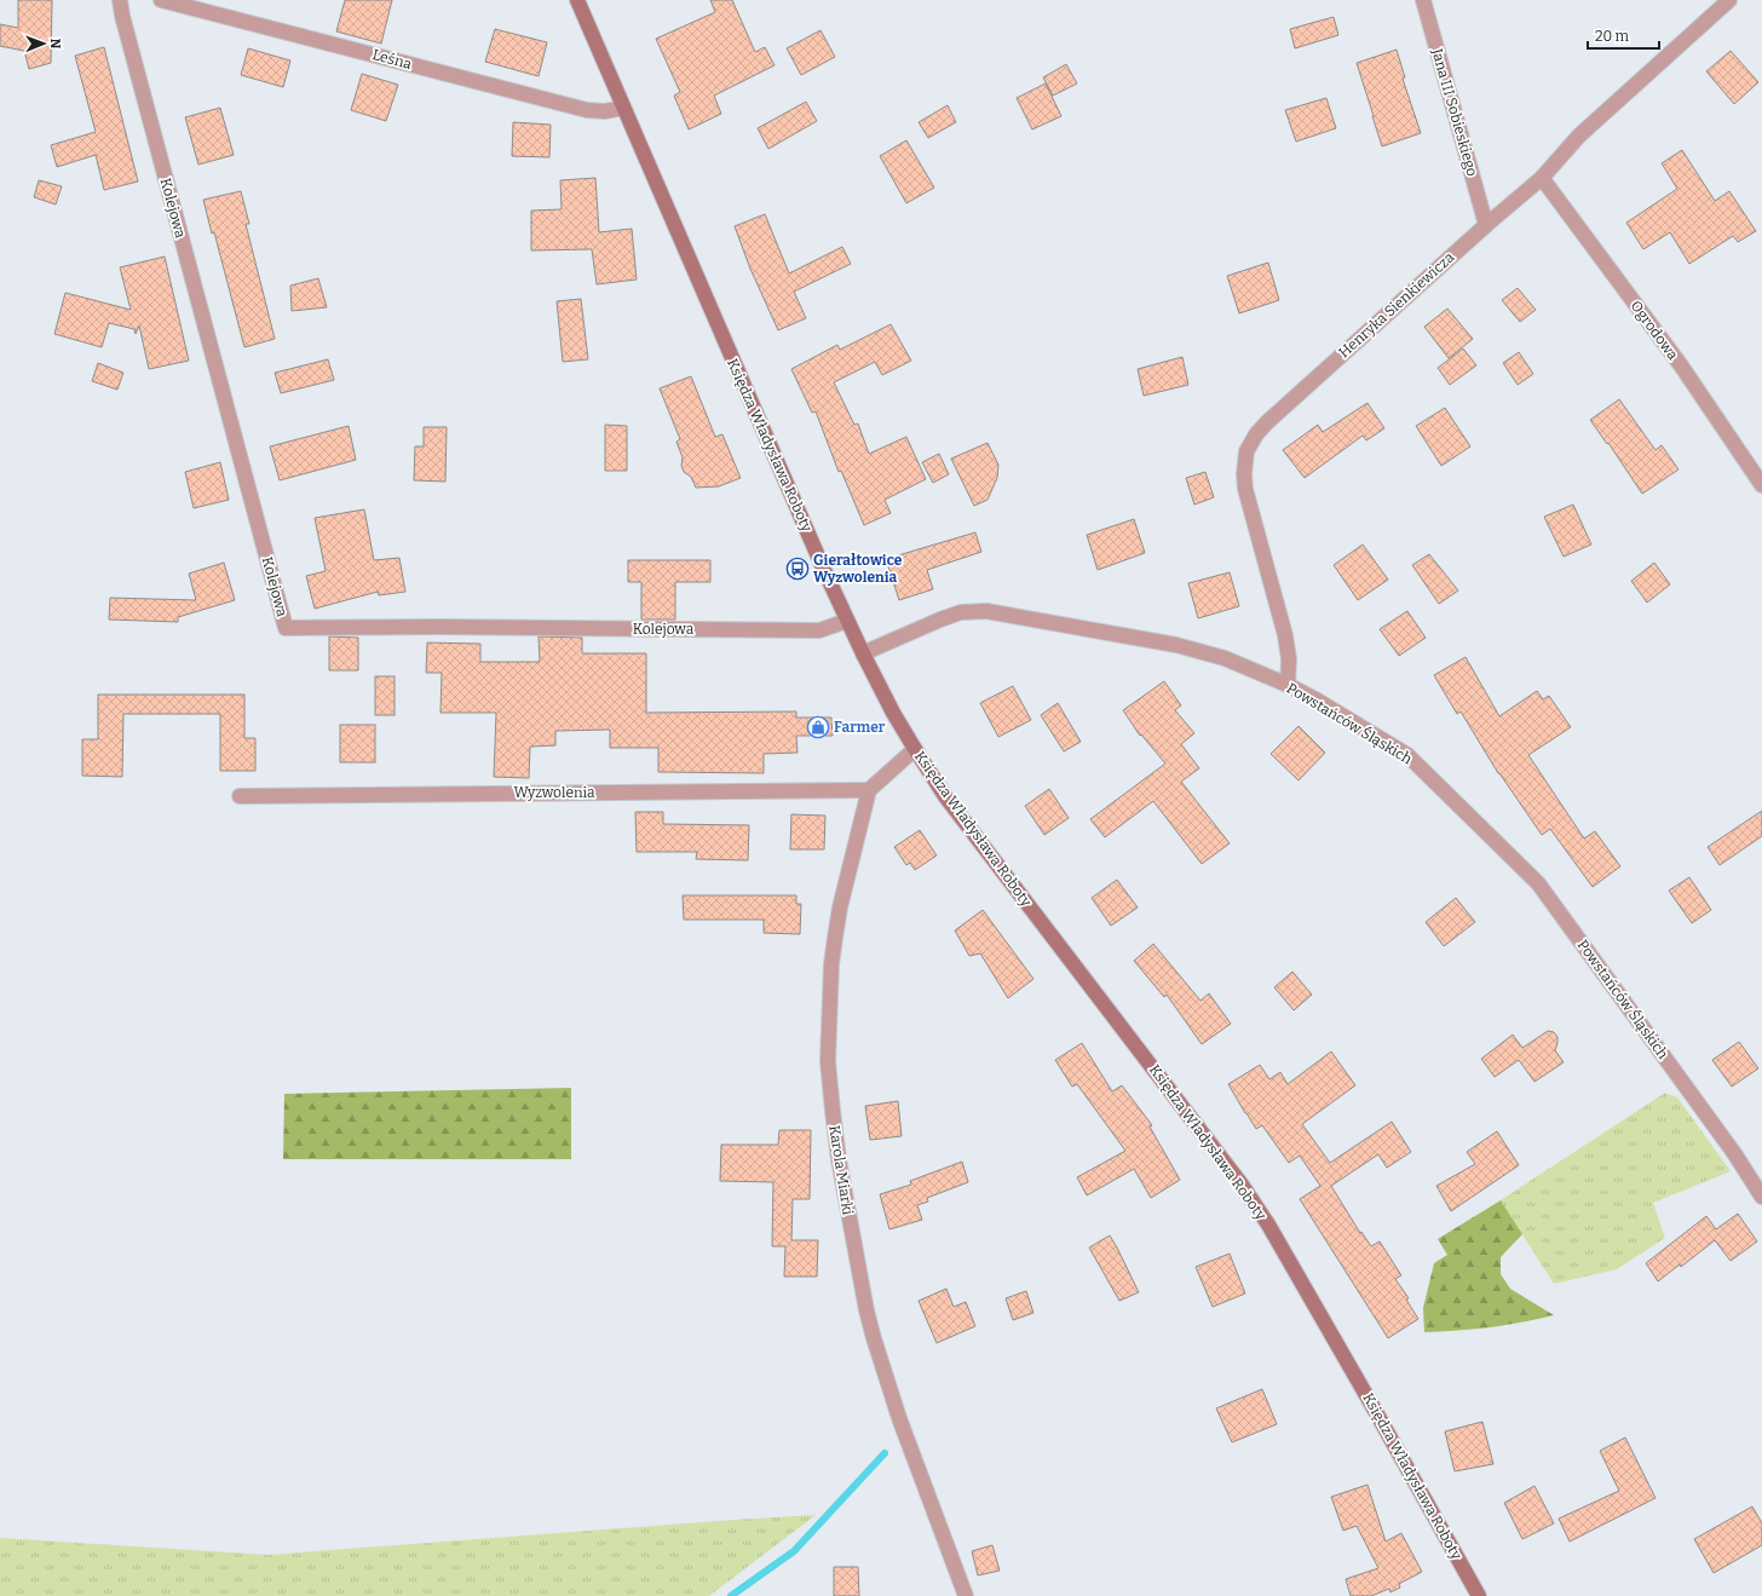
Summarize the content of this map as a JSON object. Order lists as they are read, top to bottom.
{
  "streets": {
    "main road": ["Księdza Władysława Roboty"],
    "street": [
      "Leśna",
      "Jana III Sobieskiego",
      "Kolejowa",
      "Henryka Sienkiewicza",
      "Ogrodowa",
      "Powstańców Śląskich",
      "Wyzwolenia",
      "Karola Miarki"
    ]
  },
  "crossings": [
    ["Leśna", "Księdza Władysława Roboty"],
    ["Jana III Sobieskiego", "Henryka Sienkiewicza"],
    ["Kolejowa", "Księdza Władysława Roboty"],
    ["Henryka Sienkiewicza", "Ogrodowa"],
    ["Henryka Sienkiewicza", "Powstańców Śląskich"],
    ["Księdza Władysława Roboty", "Powstańców Śląskich"],
    ["Wyzwolenia", "Karola Miarki"]
  ],
  "places": {
    "bus stop": ["Gierałtowice Wyzwolenia"],
    "shop": ["Farmer"]
  },
  "scale_bar": "20 m",
  "north": "right"
}
